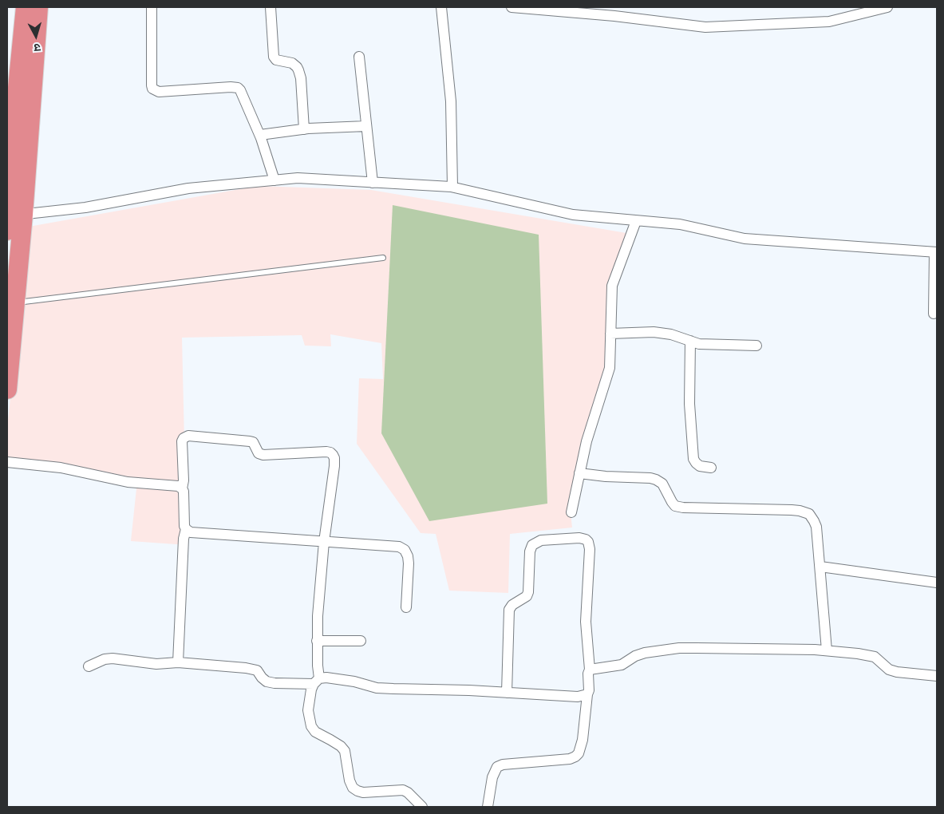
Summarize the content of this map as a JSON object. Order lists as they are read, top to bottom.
{
  "north": "bottom"
}
